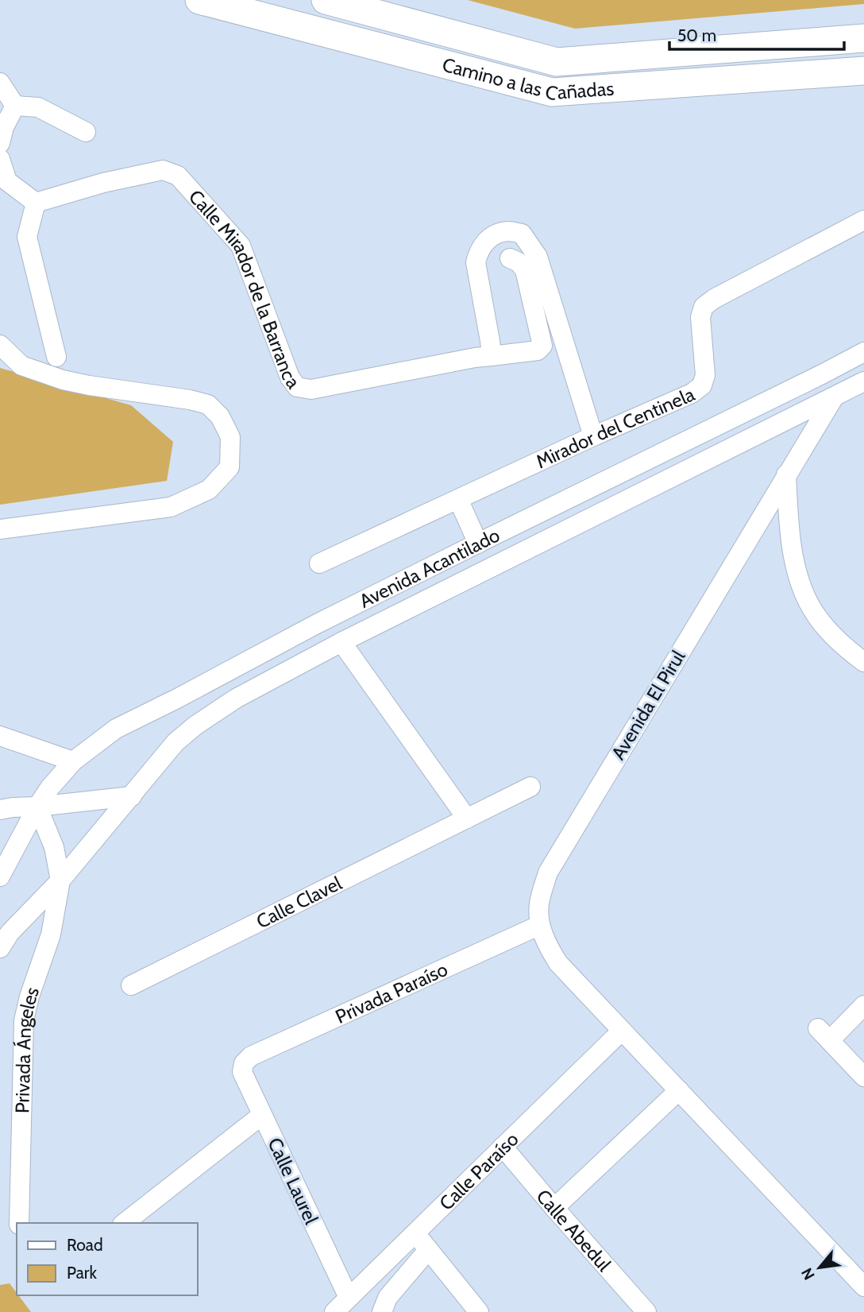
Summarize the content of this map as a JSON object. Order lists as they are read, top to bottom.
{
  "streets": {
    "main road": ["Camino a las Cañadas"],
    "street": [
      "Calle Mirador de la Barranca",
      "Mirador del Centinela",
      "Avenida Acantilado",
      "Avenida El Pirul",
      "Calle Clavel",
      "Privada Paraíso",
      "Privada Ángeles",
      "Calle Paraíso",
      "Calle Laurel",
      "Calle Abedul"
    ]
  },
  "crossings": [
    ["Avenida Acantilado", "Avenida El Pirul"],
    ["Avenida Acantilado", "Privada Ángeles"],
    ["Avenida El Pirul", "Privada Paraíso"],
    ["Avenida El Pirul", "Calle Paraíso"],
    ["Privada Paraíso", "Calle Laurel"],
    ["Calle Paraíso", "Calle Laurel"],
    ["Calle Paraíso", "Calle Abedul"]
  ],
  "legend": ["Road", "Park"],
  "scale_bar": "50 m",
  "north": "bottom left"
}
